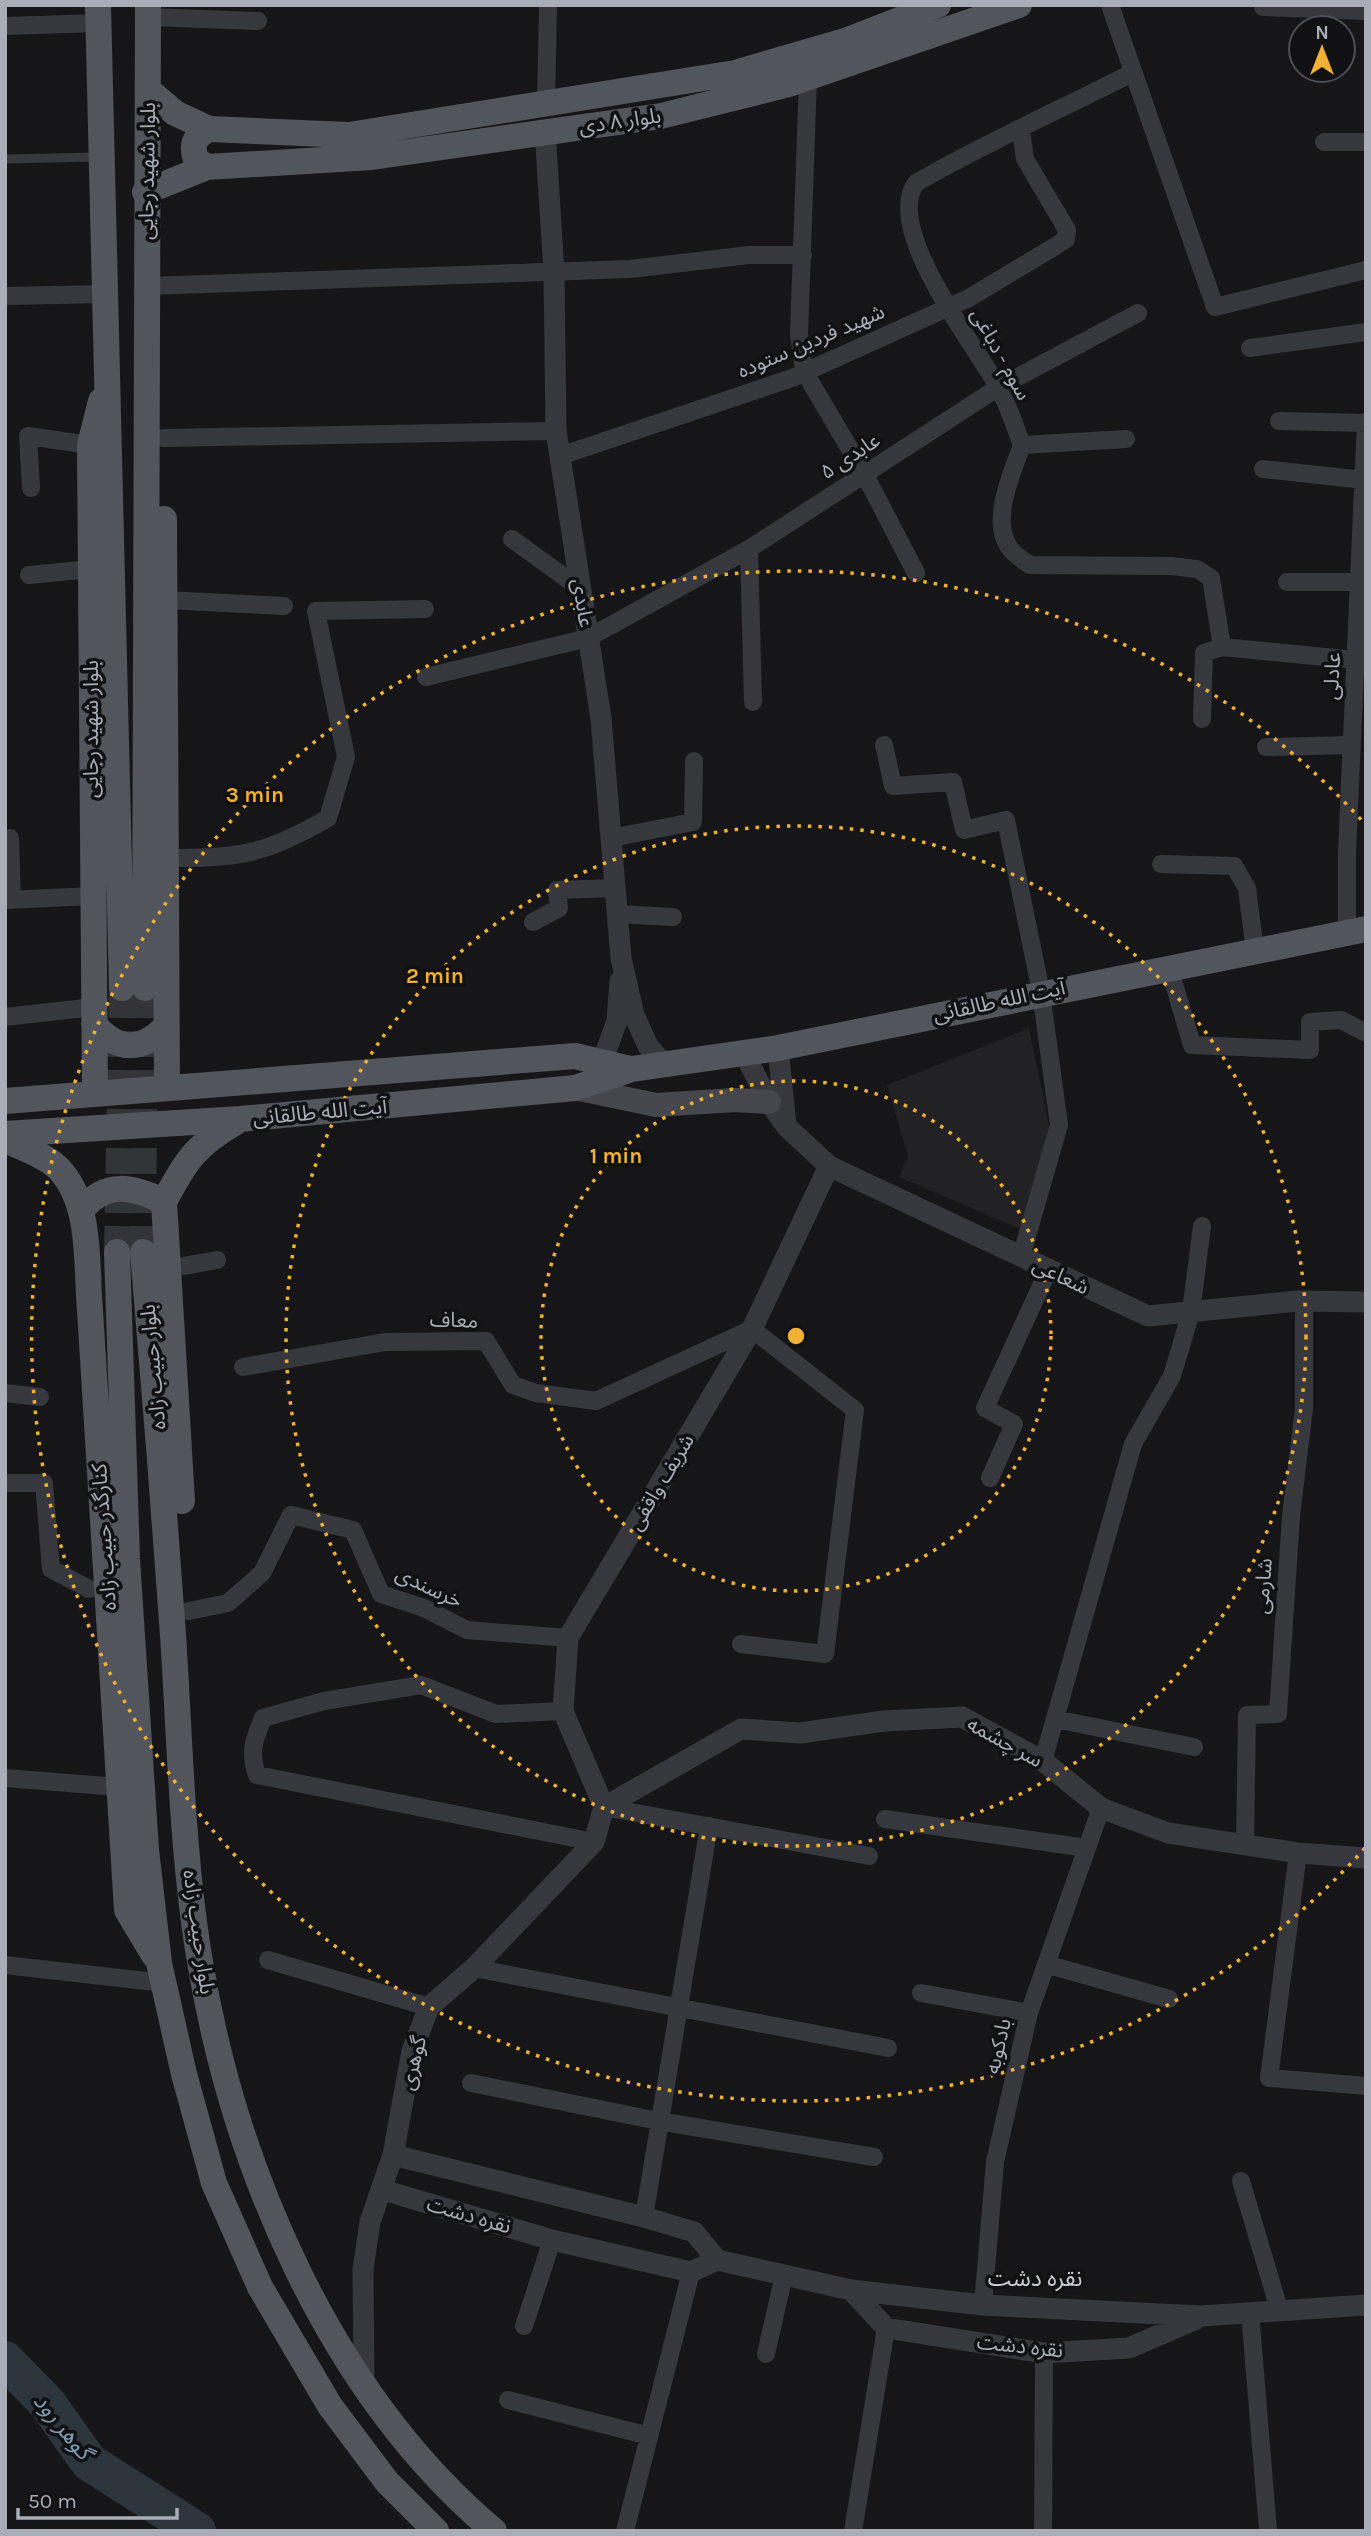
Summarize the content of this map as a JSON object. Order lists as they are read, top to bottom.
{
  "streets": {
    "main road": [
      "بلوار ۸ دی",
      "بلوار شهید رجایی",
      "آیت الله طالقانی",
      "بلوار حبیب زاده",
      "کنارگذر حبیب زاده"
    ],
    "street": [
      "شهید فردین ستوده",
      "سوم - دباغی",
      "عابدی ۵",
      "عابدی",
      "عادلی",
      "شعاعی",
      "معاف",
      "شریف واقفی",
      "شارمی",
      "خرسندی",
      "سر چشمه",
      "بادکوبه",
      "گوهری",
      "نقره دشت"
    ]
  },
  "crossings": [
    ["بلوار ۸ دی", "بلوار شهید رجایی"],
    ["بلوار ۸ دی", "عابدی"],
    ["بلوار شهید رجایی", "آیت الله طالقانی"],
    ["شهید فردین ستوده", "سوم - دباغی"],
    ["شهید فردین ستوده", "عابدی"],
    ["سوم - دباغی", "عابدی ۵"],
    ["عابدی ۵", "عابدی"],
    ["عابدی", "آیت الله طالقانی"],
    ["عادلی", "آیت الله طالقانی"],
    ["آیت الله طالقانی", "شعاعی"],
    ["شعاعی", "شریف واقفی"],
    ["شعاعی", "شارمی"],
    ["معاف", "شریف واقفی"],
    ["بلوار حبیب زاده", "کنارگذر حبیب زاده"],
    ["بلوار حبیب زاده", "گوهری"],
    ["شریف واقفی", "خرسندی"],
    ["شریف واقفی", "سر چشمه"],
    ["شریف واقفی", "گوهری"],
    ["شارمی", "سر چشمه"],
    ["سر چشمه", "بادکوبه"],
    ["سر چشمه", "گوهری"],
    ["بادکوبه", "نقره دشت"],
    ["گوهری", "نقره دشت"]
  ],
  "districts": ["نقره دشت"],
  "water": ["گوهر رود"],
  "scale_bar": "50 m",
  "north": "top",
  "rings": ["3 min", "2 min", "1 min"]
}
